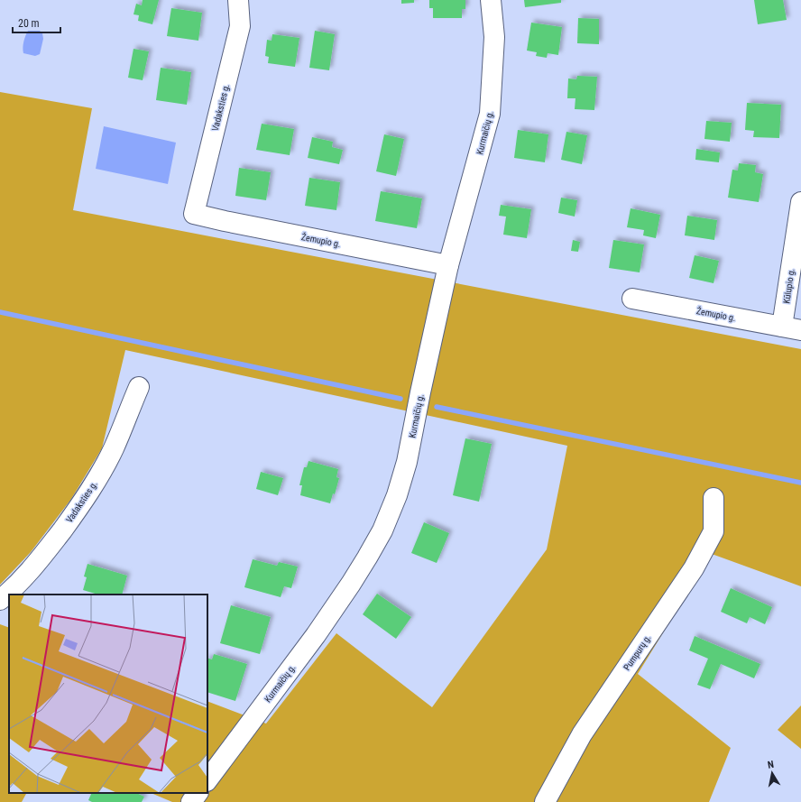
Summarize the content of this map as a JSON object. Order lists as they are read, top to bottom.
{
  "streets": {
    "street": [
      "Vadaksties g.",
      "Kurmaičių g.",
      "Žemupio g.",
      "Kūlupio g.",
      "Pumpurų g."
    ]
  },
  "crossings": [
    ["Vadaksties g.", "Žemupio g."],
    ["Kurmaičių g.", "Žemupio g."],
    ["Žemupio g.", "Kūlupio g."]
  ],
  "scale_bar": "20 m",
  "north": "top"
}
